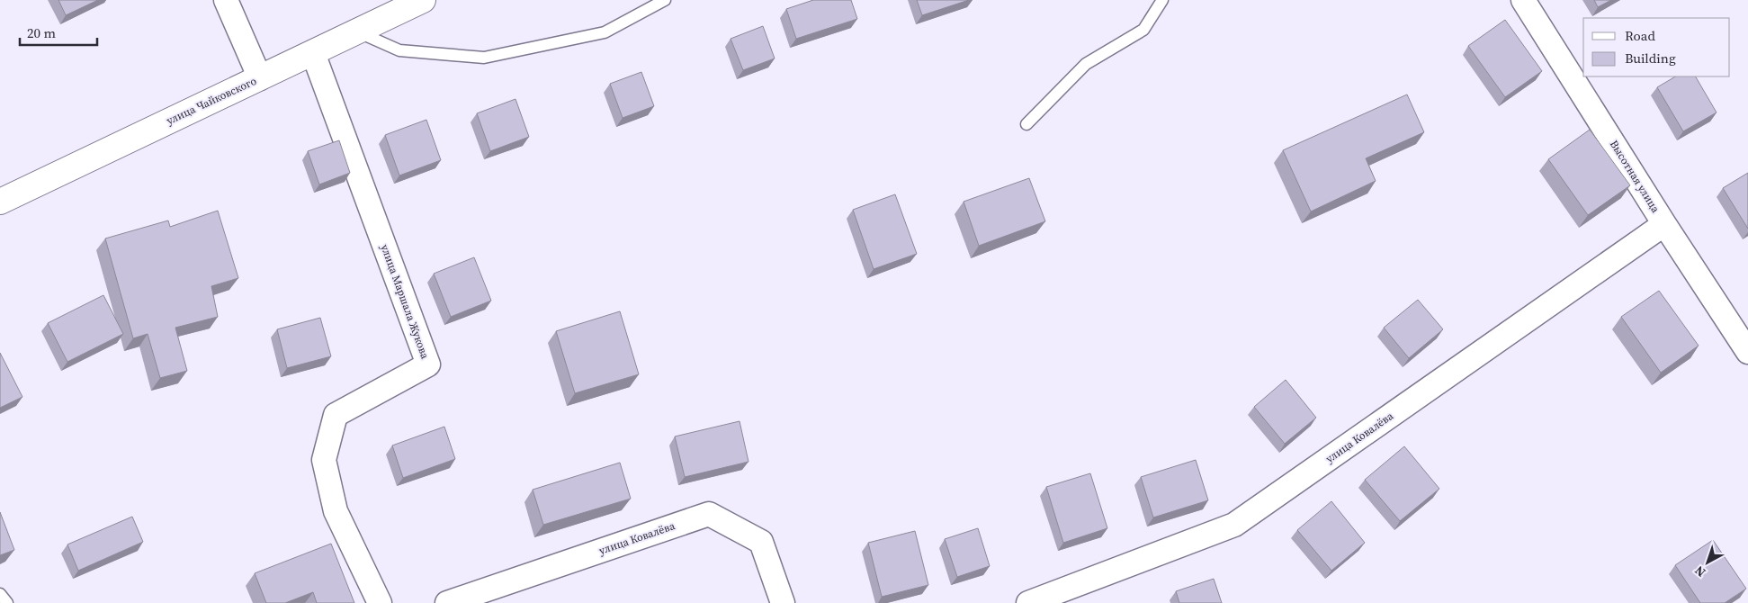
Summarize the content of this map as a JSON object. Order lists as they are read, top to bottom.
{
  "streets": {
    "main road": ["улица Чайковского"],
    "street": ["Высотная улица", "улица Маршала Жукова", "улица Ковалёва"]
  },
  "crossings": [
    ["улица Чайковского", "улица Маршала Жукова"],
    ["Высотная улица", "улица Ковалёва"]
  ],
  "legend": ["Road", "Building"],
  "scale_bar": "20 m",
  "north": "bottom left"
}
